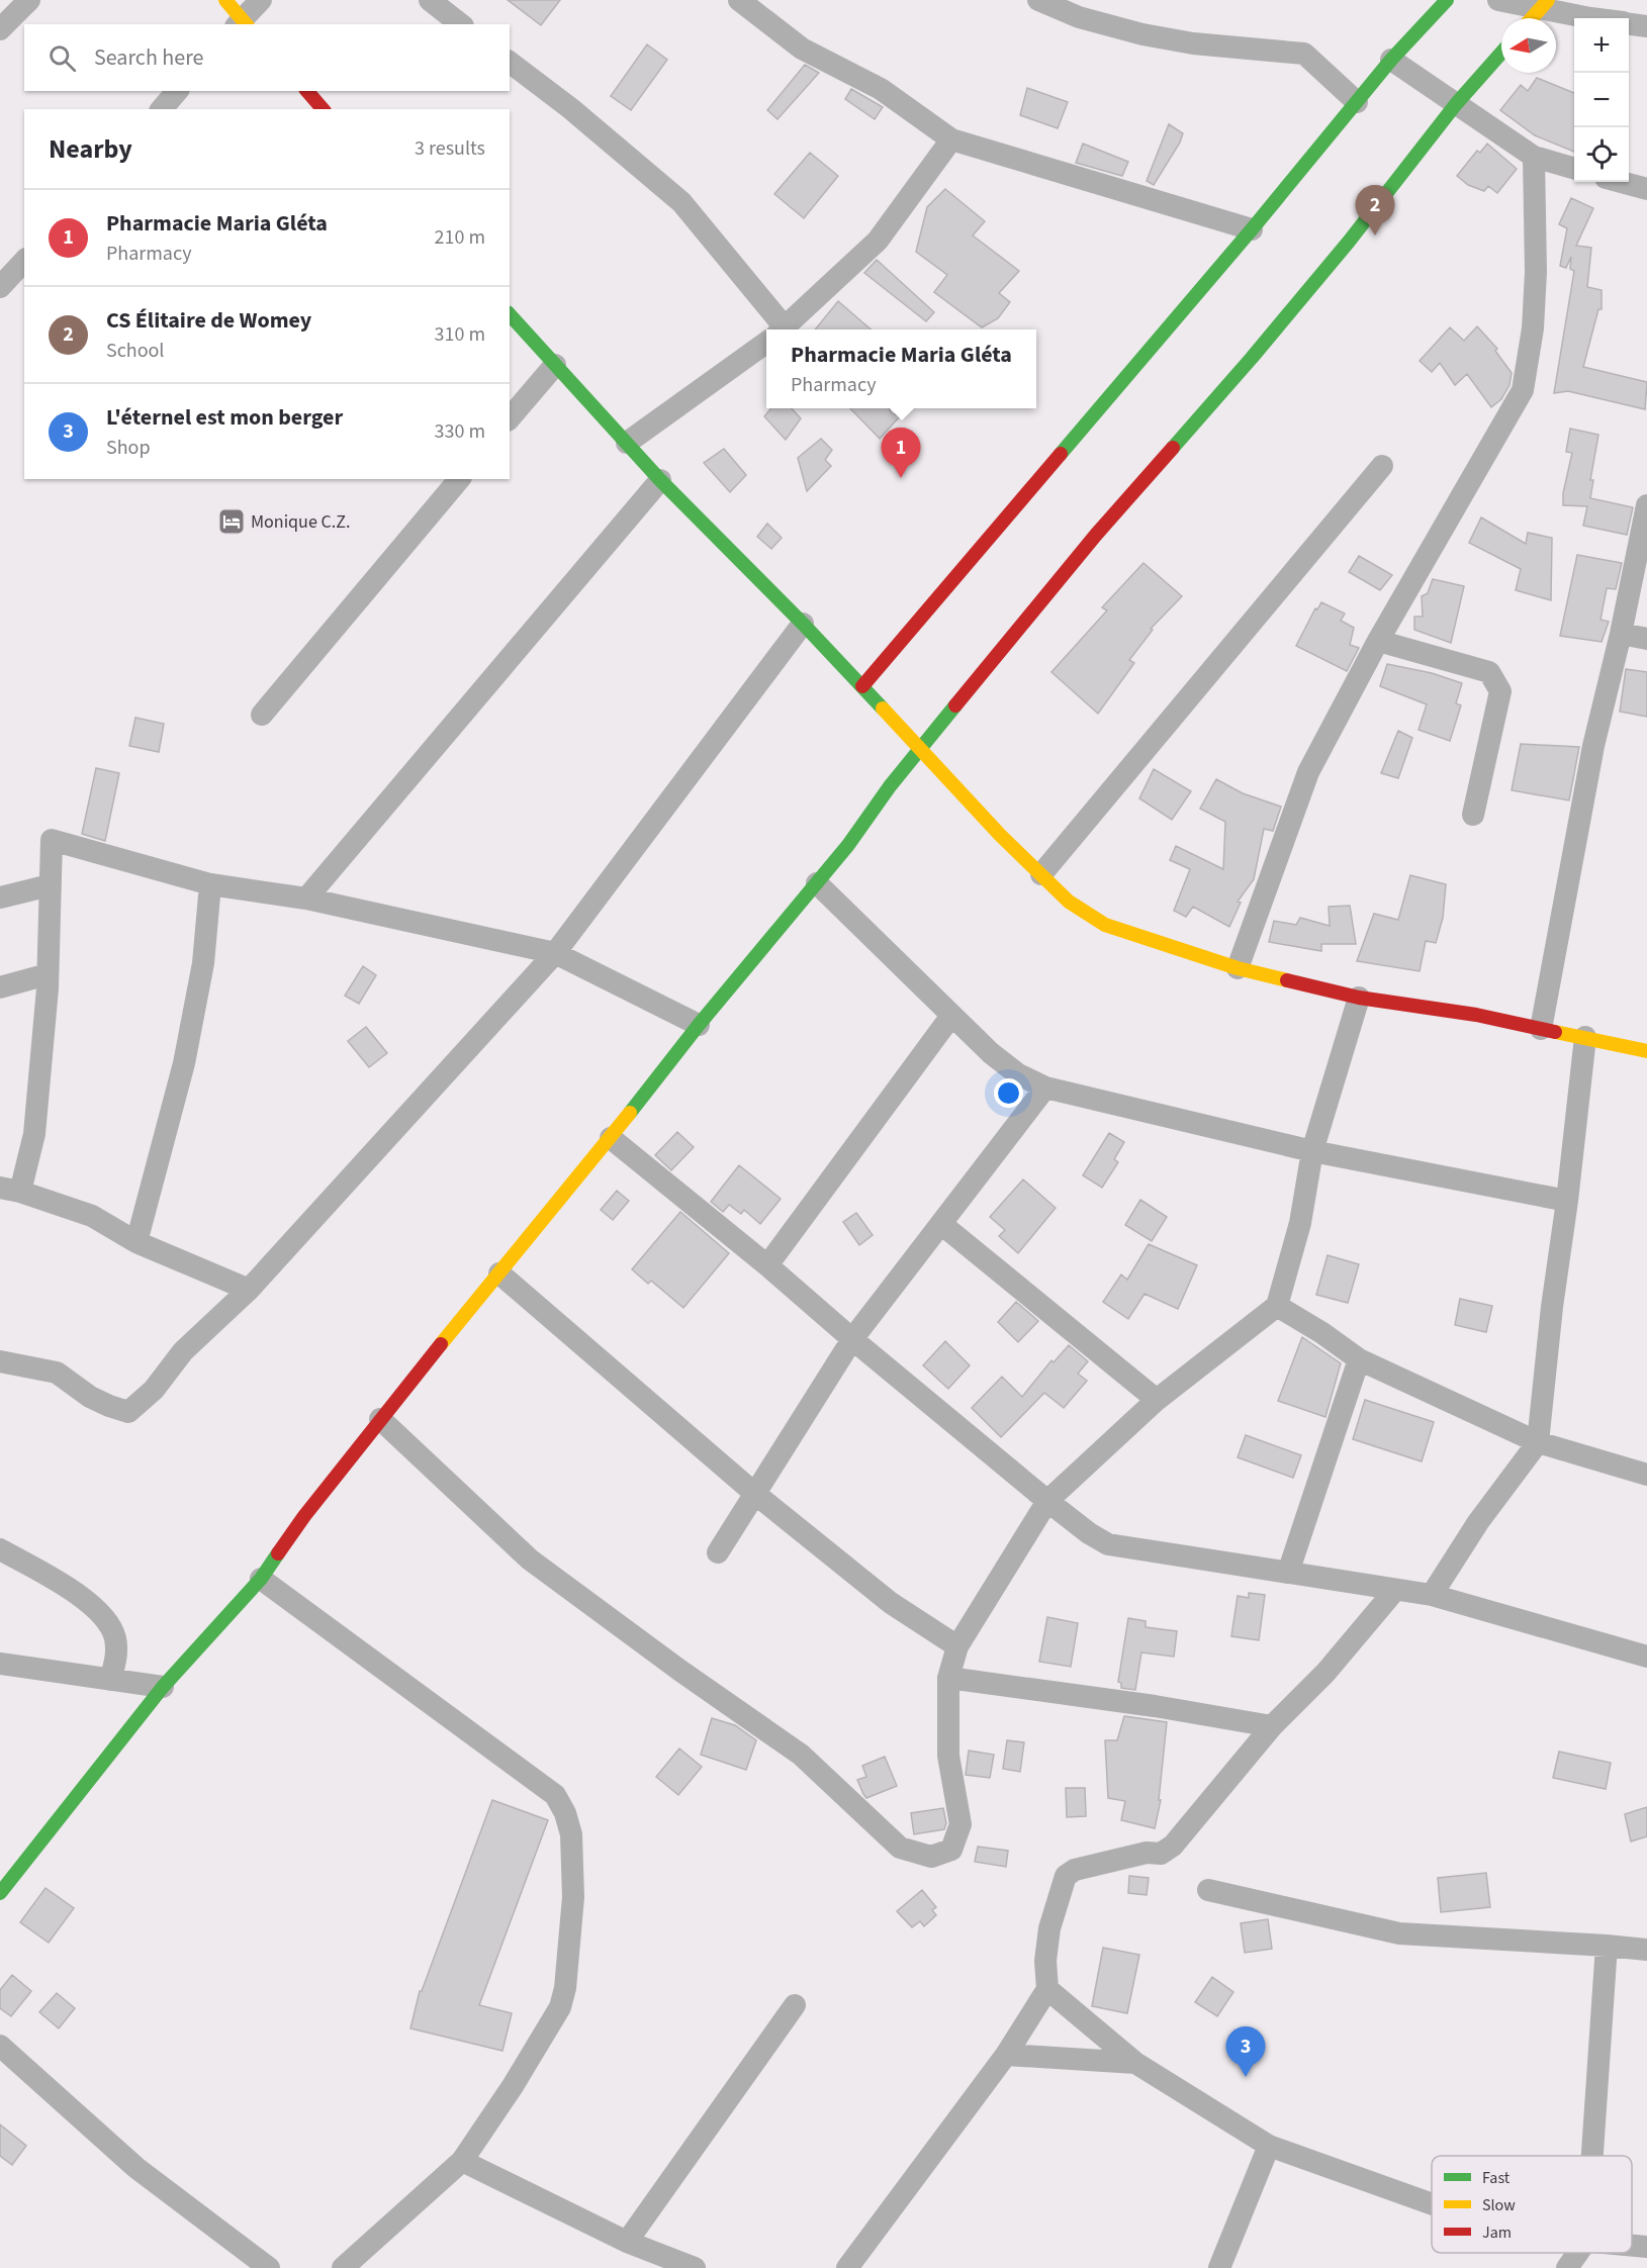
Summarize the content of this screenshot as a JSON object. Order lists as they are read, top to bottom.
{
  "places": {
    "hotel": ["Monique C.Z."]
  },
  "legend": ["Fast", "Slow", "Jam"],
  "north": "left",
  "page": {
    "map_buttons": ["+", "−"],
    "search": "Search here",
    "heading": ["Nearby", "3 results"],
    "pins": ["2", "1", "3"],
    "list": [
      {
        "mark": "1",
        "name": "Pharmacie Maria Gléta",
        "note": "Pharmacy",
        "value": "210 m"
      },
      {
        "mark": "2",
        "name": "CS Élitaire de Womey",
        "note": "School",
        "value": "310 m"
      },
      {
        "mark": "3",
        "name": "L'éternel est mon berger",
        "note": "Shop",
        "value": "330 m"
      }
    ],
    "popup": ["Pharmacie Maria Gléta", "Pharmacy"]
  }
}
